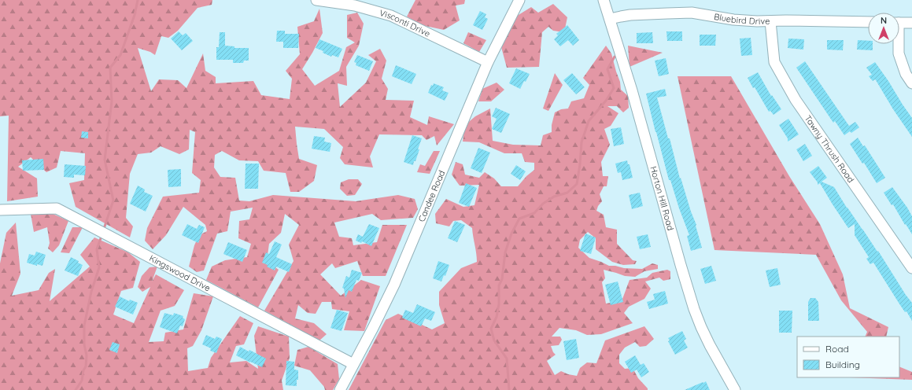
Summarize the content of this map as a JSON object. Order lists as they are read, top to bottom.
{
  "streets": {
    "street": [
      "Bluebird Drive",
      "Visconti Drive",
      "Tawny Thrush Road",
      "Candee Road",
      "Horton Hill Road",
      "Kingswood Drive"
    ]
  },
  "crossings": [
    ["Bluebird Drive", "Tawny Thrush Road"],
    ["Bluebird Drive", "Horton Hill Road"],
    ["Visconti Drive", "Candee Road"],
    ["Candee Road", "Kingswood Drive"]
  ],
  "legend": ["Road", "Building"],
  "north": "top"
}
